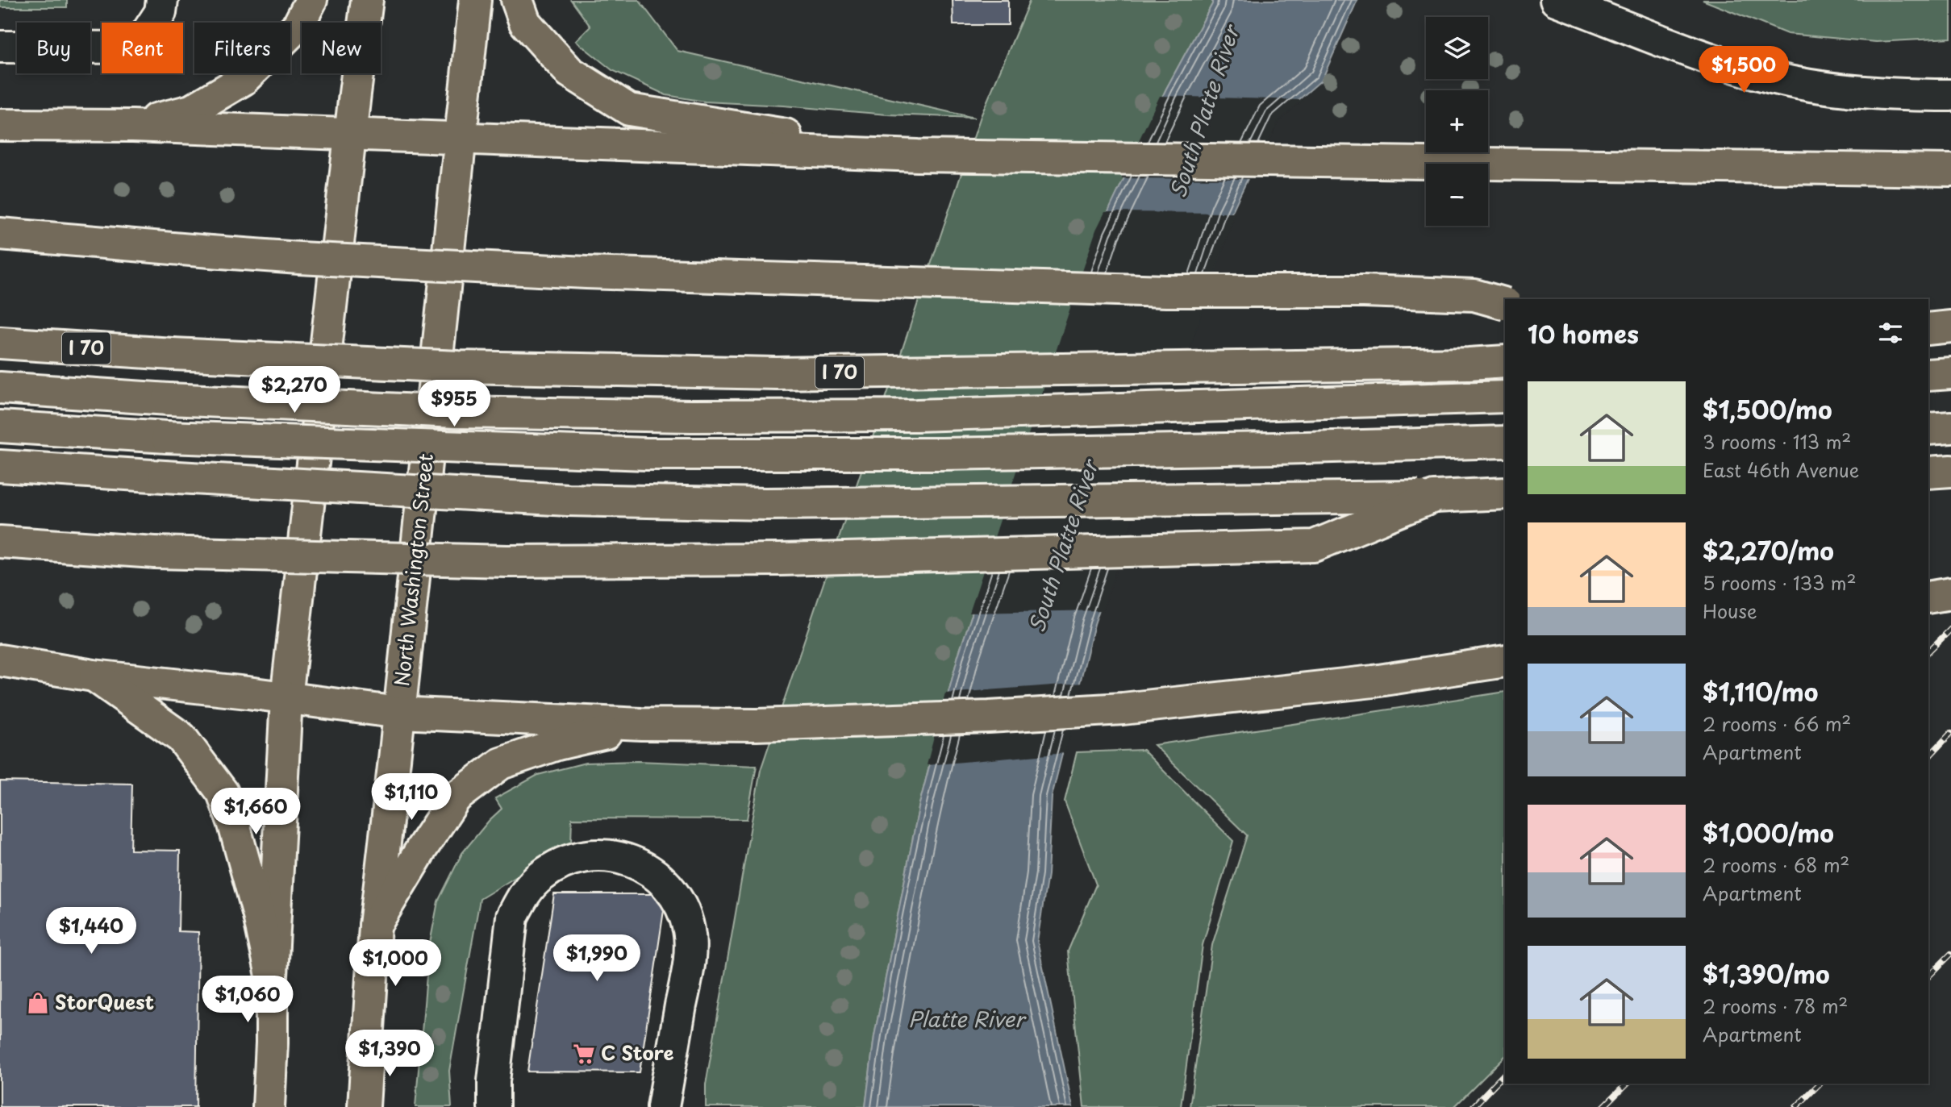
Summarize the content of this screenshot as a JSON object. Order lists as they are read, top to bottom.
{
  "streets": {
    "main road": ["I 70", "North Washington Street"]
  },
  "water": ["South Platte River", "Platte River"],
  "places": {
    "shop": ["StorQuest"],
    "supermarket": ["C Store"]
  },
  "page": {
    "map_buttons": ["+", "−"],
    "chip": [
      "Buy",
      "Rent",
      "Filters",
      "New"
    ],
    "price": [
      "$1,500",
      "$2,270",
      "$955",
      "$1,110",
      "$1,660",
      "$1,440",
      "$1,990",
      "$1,000",
      "$1,060",
      "$1,390"
    ],
    "heading": "10 homes",
    "list": [
      {
        "name": "$1,500/mo",
        "note": "3 rooms · 113 m² · East 46th Avenue"
      },
      {
        "name": "$2,270/mo",
        "note": "5 rooms · 133 m² · House"
      },
      {
        "name": "$1,110/mo",
        "note": "2 rooms · 66 m² · Apartment"
      },
      {
        "name": "$1,000/mo",
        "note": "2 rooms · 68 m² · Apartment"
      },
      {
        "name": "$1,390/mo",
        "note": "2 rooms · 78 m² · Apartment"
      }
    ]
  }
}
